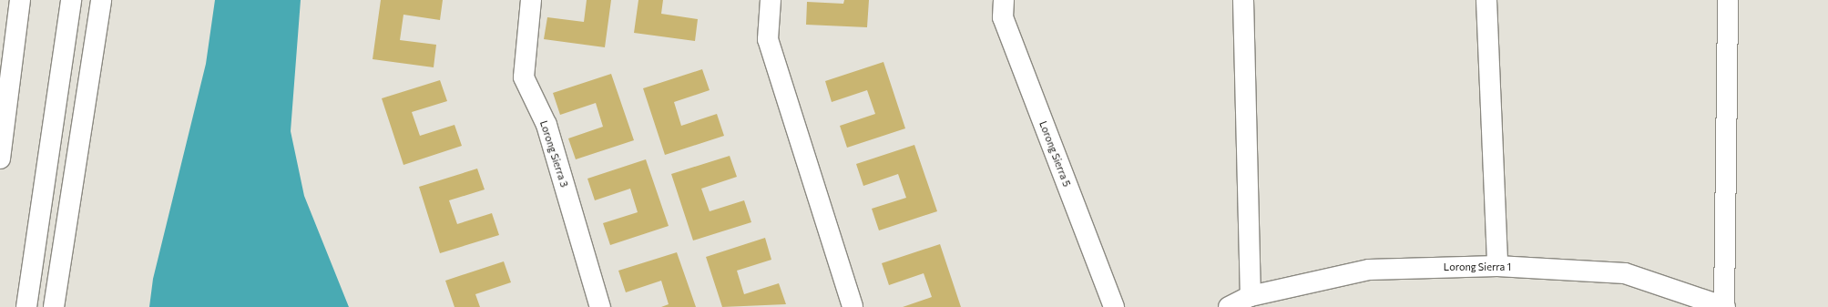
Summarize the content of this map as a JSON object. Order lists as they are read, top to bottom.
{
  "streets": {
    "street": ["Lorong Sierra 3", "Lorong Sierra 5", "Lorong Sierra 1"]
  }
}
